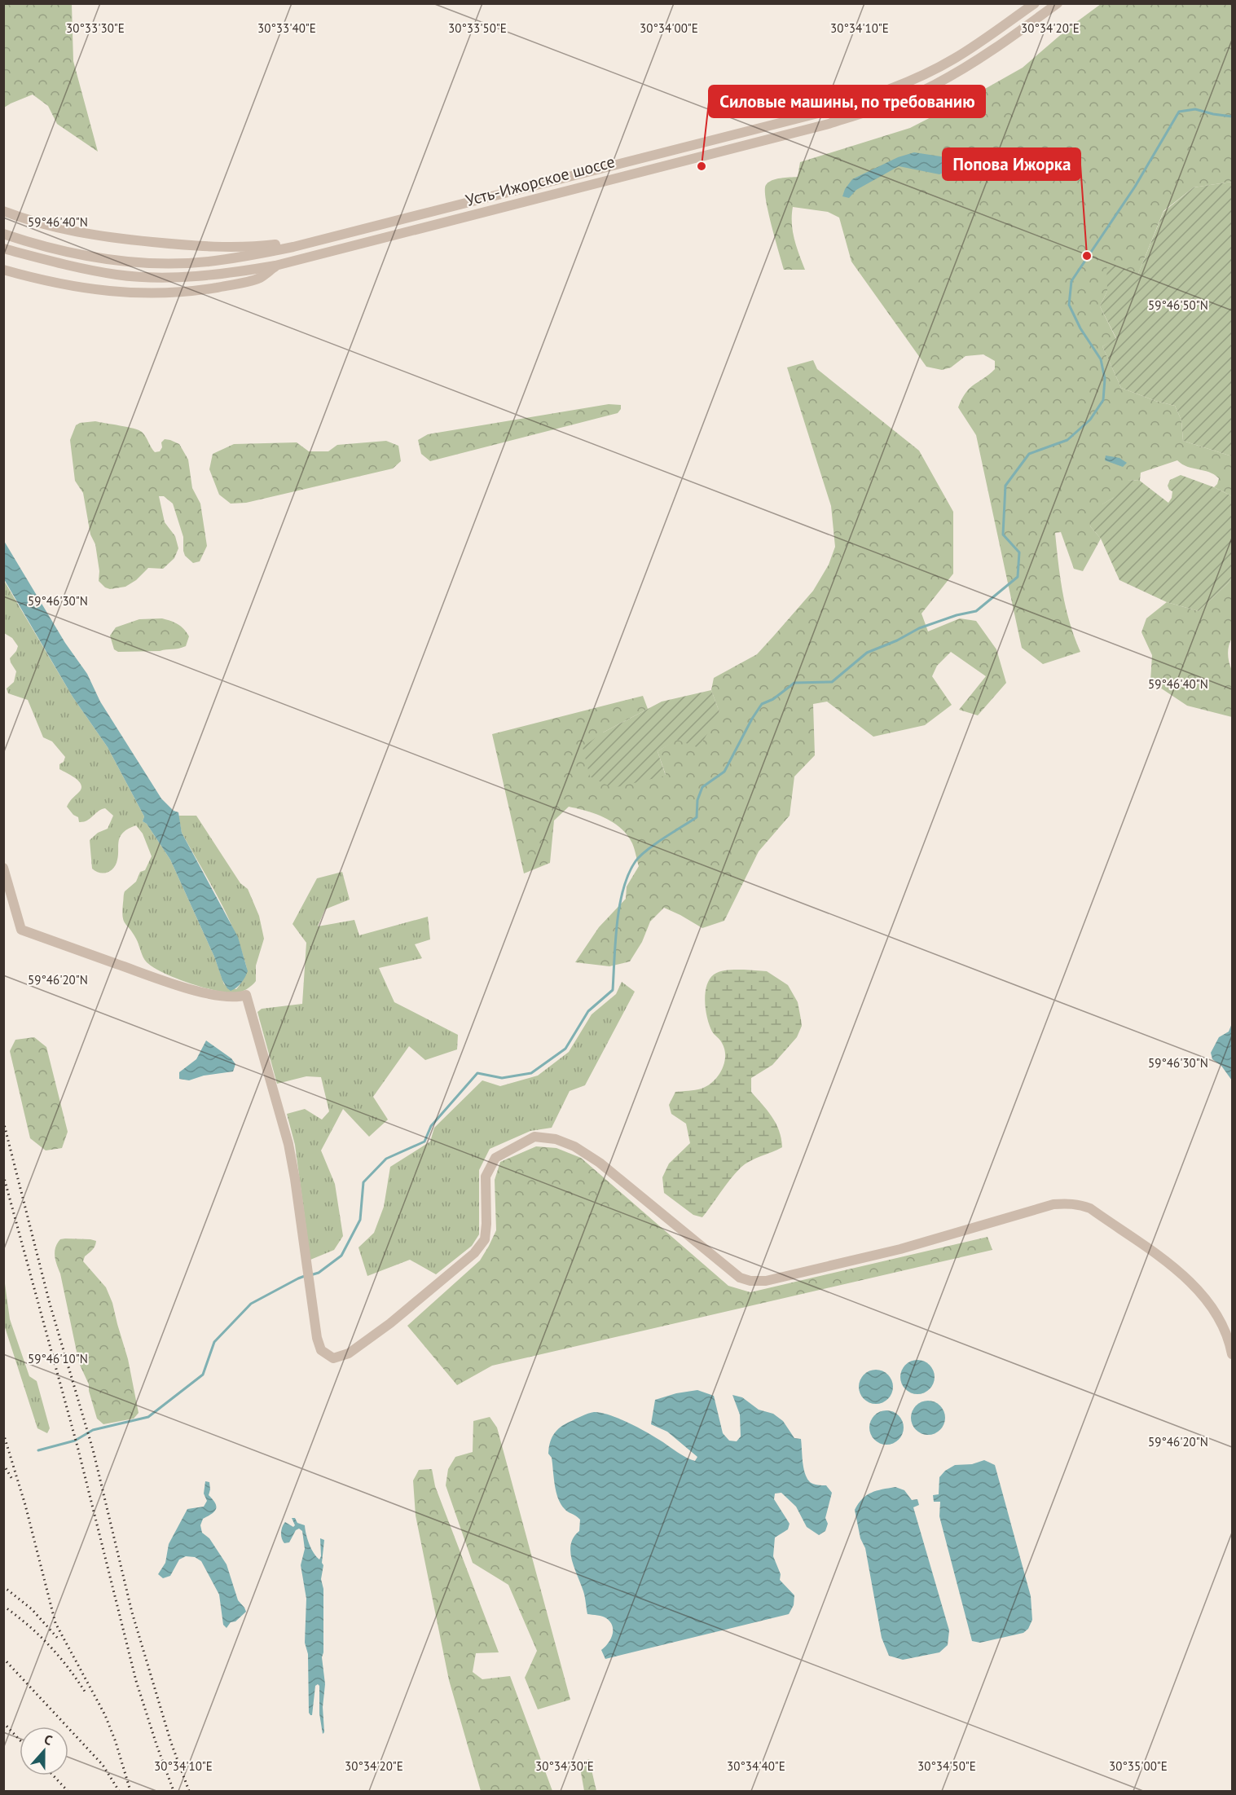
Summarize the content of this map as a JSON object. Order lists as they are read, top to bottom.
{
  "streets": {
    "street": ["Усть-Ижорское шоссе"]
  },
  "places": ["Силовые машины, по требованию", "Попова Ижорка"],
  "north": "top",
  "coordinates": [
    "30°33'50\"E",
    "30°33'30\"E",
    "30°33'40\"E",
    "30°34'00\"E",
    "30°34'10\"E",
    "30°34'20\"E",
    "59°46'40\"N",
    "59°46'50\"N",
    "59°46'30\"N",
    "59°46'20\"N",
    "59°46'10\"N",
    "30°34'30\"E",
    "30°34'40\"E",
    "30°34'50\"E",
    "30°35'00\"E"
  ]
}
